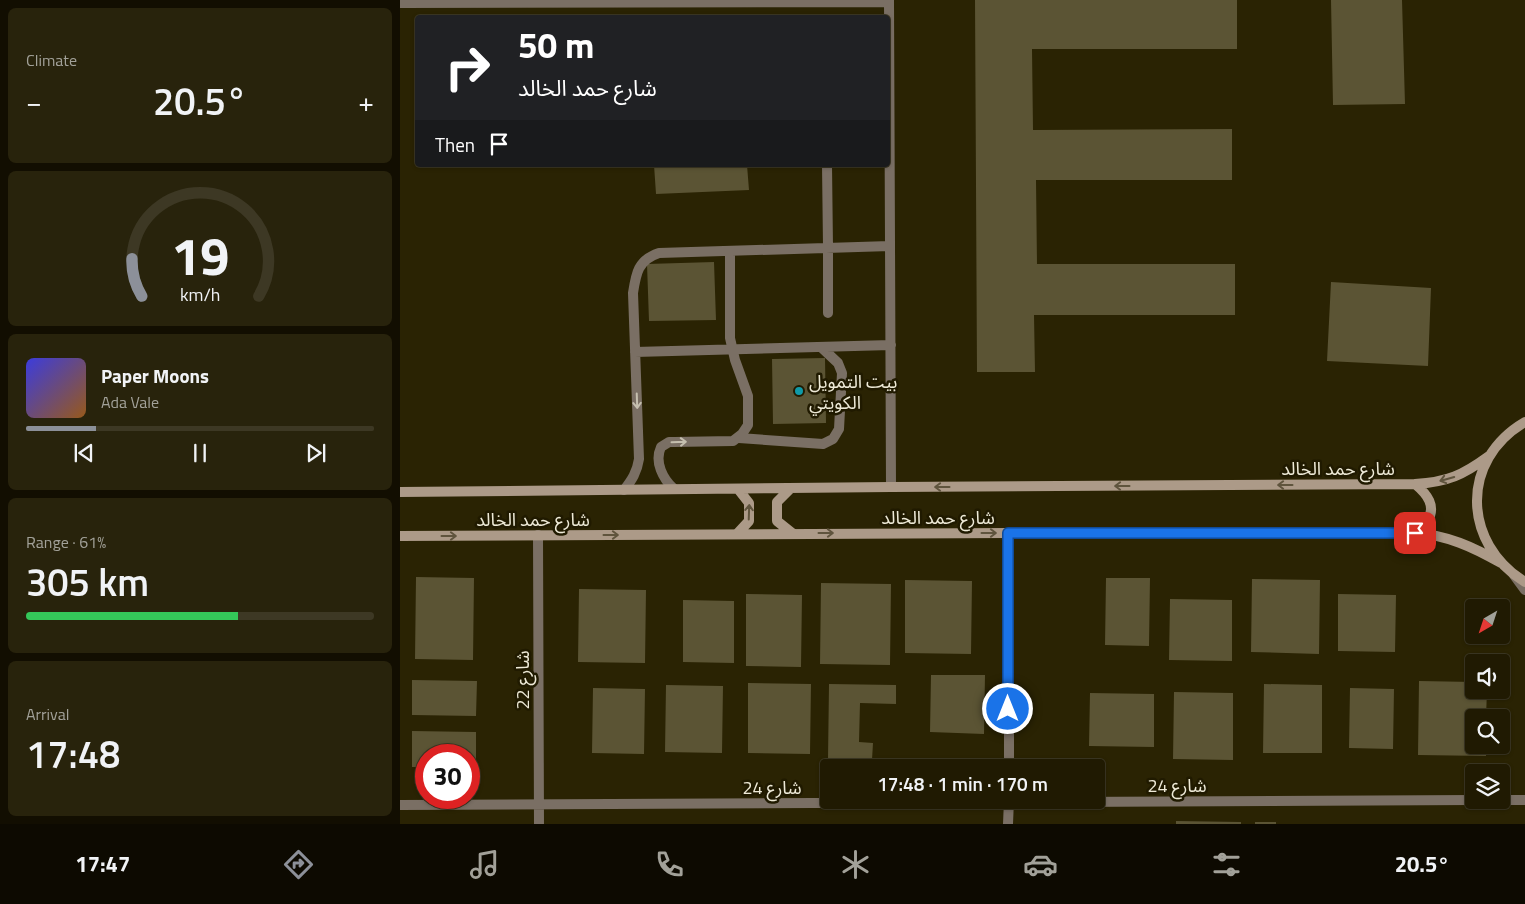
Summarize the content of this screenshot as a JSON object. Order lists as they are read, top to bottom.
{
  "streets": {
    "street": ["شارع حمد الخالد", "شارع 22", "شارع 24"]
  },
  "crossings": [
    ["شارع حمد الخالد", "شارع 22"],
    ["شارع 22", "شارع 24"]
  ],
  "places": ["بيت التمويل الكويتي"],
  "north": "bottom left",
  "page": {
    "tile": [
      "Climate",
      ["Range · 61%", "305 km"],
      ["Arrival", "17:48"]
    ],
    "turn": ["50 m", "شارع حمد الخالد"],
    "heat": ["−", "20.5°", "+"],
    "then": "Then",
    "song": ["Paper Moons", "Ada Vale"],
    "limit": "30",
    "trip": "17:48 · 1 min · 170 m",
    "tabs": ["17:47", "20.5°"],
    "gauge": ["19", "km/h"]
  }
}
